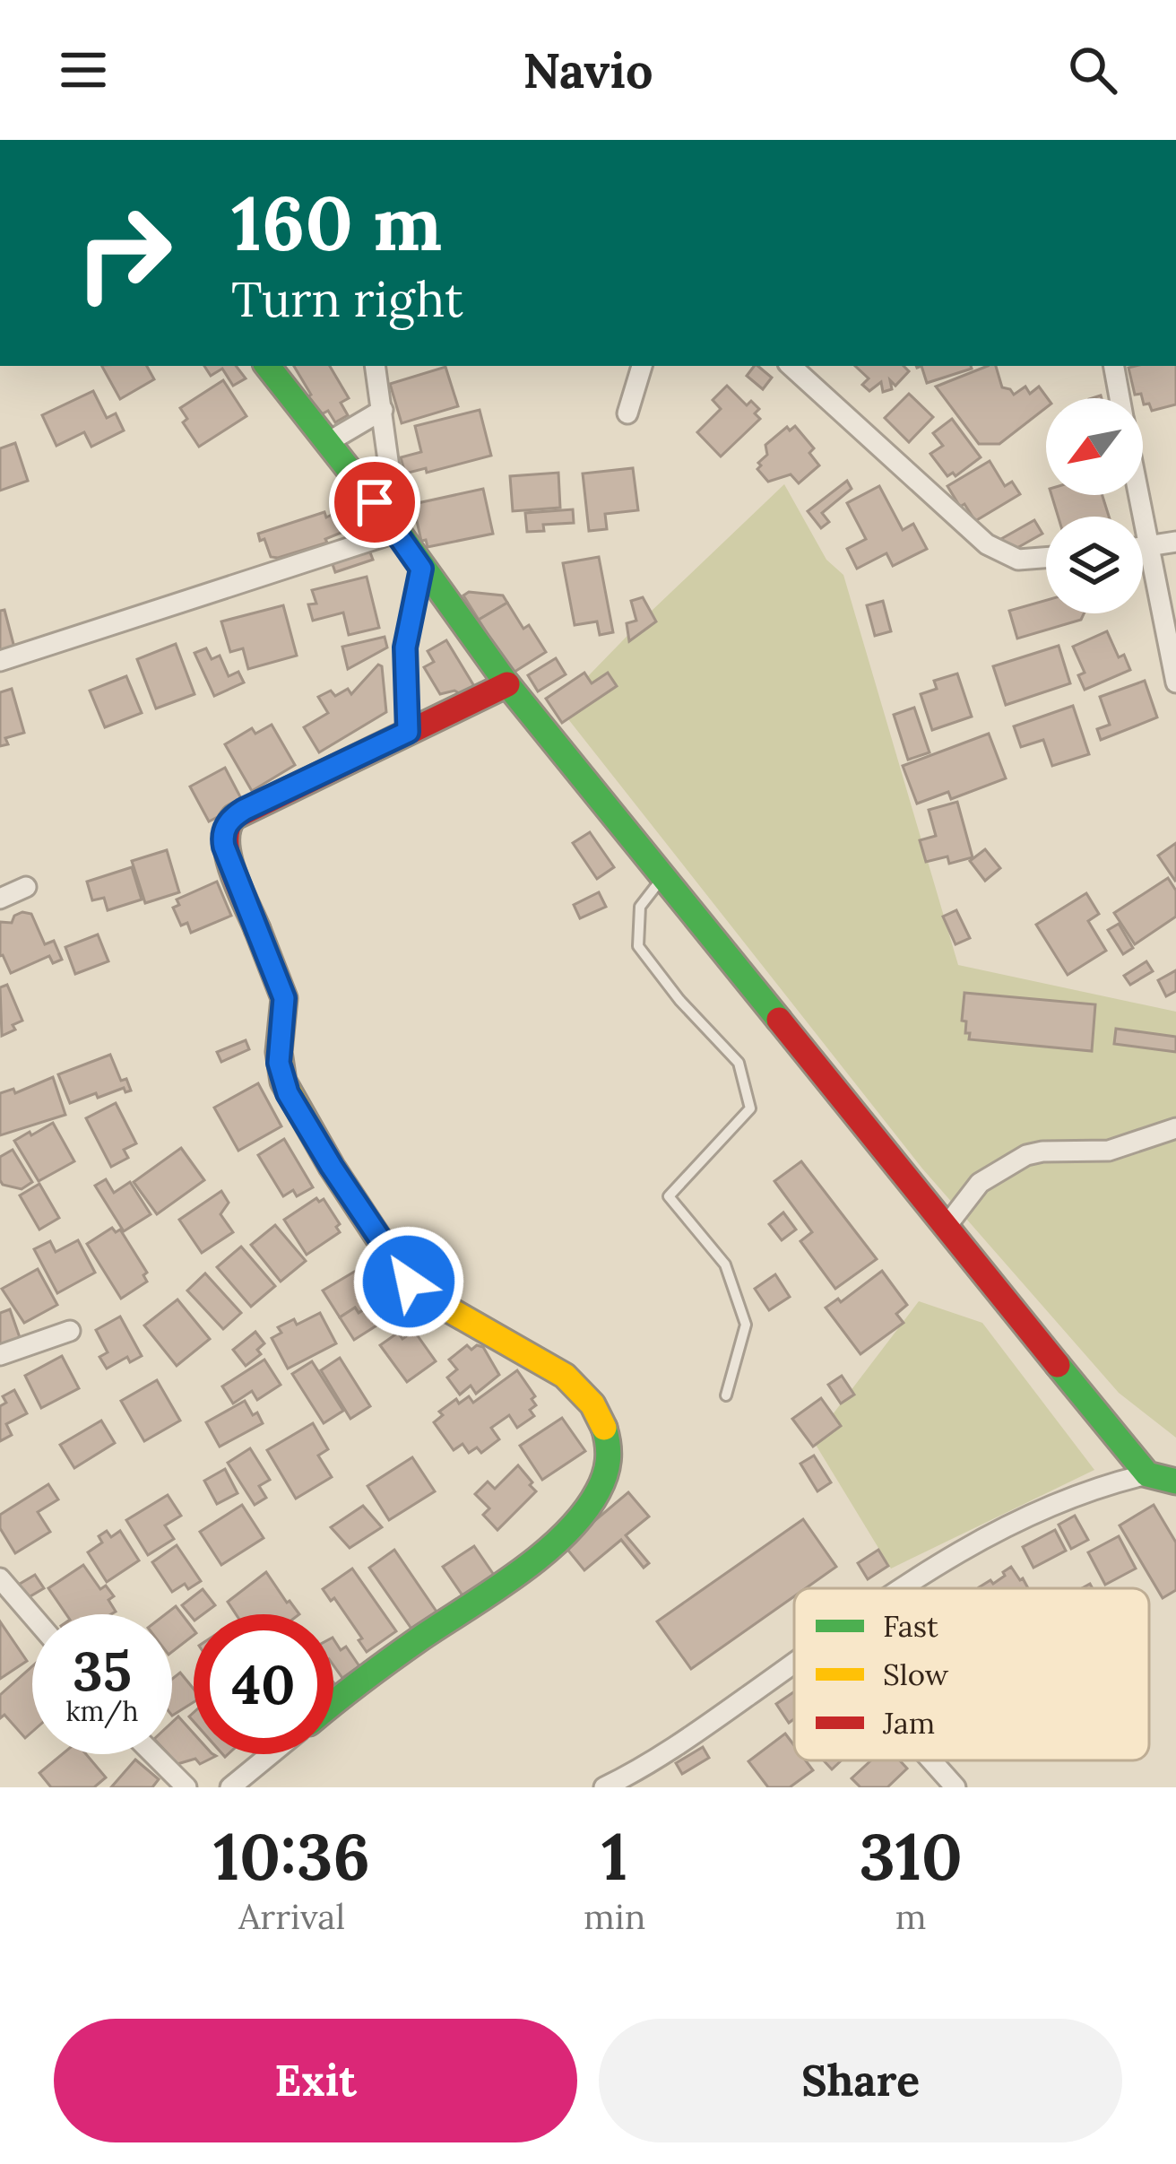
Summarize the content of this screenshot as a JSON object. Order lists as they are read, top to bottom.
{
  "legend": ["Fast", "Slow", "Jam"],
  "north": "bottom left",
  "page": {
    "header": "Navio",
    "turn": ["160 m", "Turn right"],
    "speed": "35 km/h",
    "limit": "40",
    "eta": [
      "10:36",
      "Arrival",
      "1",
      "min",
      "310",
      "m"
    ],
    "buttons": ["Exit", "Share"]
  }
}
